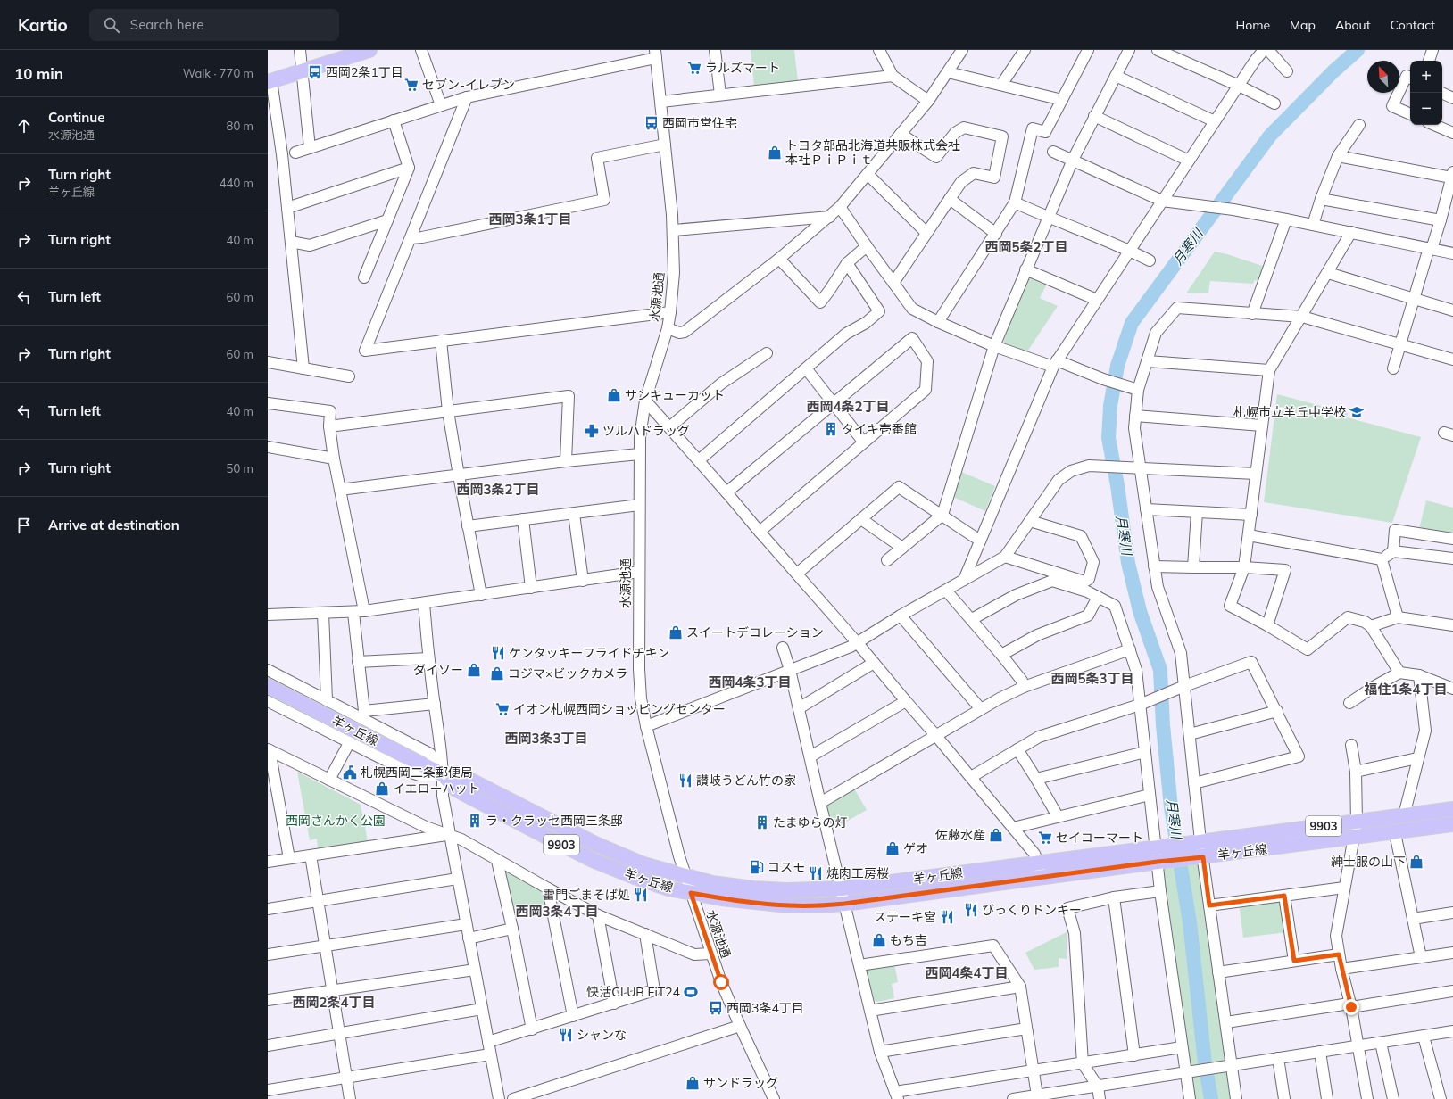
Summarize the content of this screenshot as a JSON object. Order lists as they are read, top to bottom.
{
  "streets": {
    "main road": ["羊ヶ丘線", "9903"],
    "street": ["水源池通"]
  },
  "crossings": [
    ["水源池通", "羊ヶ丘線"]
  ],
  "districts": [
    "西岡3条1丁目",
    "西岡5条2丁目",
    "西岡4条2丁目",
    "西岡3条2丁目",
    "西岡5条3丁目",
    "西岡4条3丁目",
    "福住1条4丁目",
    "西岡3条3丁目",
    "西岡3条4丁目",
    "西岡4条4丁目",
    "西岡2条4丁目"
  ],
  "water": ["月寒川"],
  "parks": ["西岡さんかく公園"],
  "places": {
    "supermarket": [
      "ラルズマート",
      "セブン-イレブン",
      "イオン札幌西岡ショッピングセンター",
      "セイコーマート"
    ],
    "bus stop": ["西岡2条1丁目", "西岡市営住宅", "西岡3条4丁目"],
    "shop": [
      "トヨタ部品北海道共販株式会社 本社ＰｉＰｉｔ",
      "サンキューカット",
      "スイートデコレーション",
      "ダイソー",
      "コジマ×ビックカメラ",
      "イエローハット",
      "佐藤水産",
      "ゲオ",
      "紳士服の山下",
      "もち吉",
      "サンドラッグ"
    ],
    "school or university": ["札幌市立羊丘中学校"],
    "building": ["タイキ壱番館", "ラ・クラッセ西岡三条邸", "たまゆらの灯"],
    "pharmacy": ["ツルハドラッグ"],
    "restaurant": [
      "ケンタッキーフライドチキン",
      "讃岐うどん竹の家",
      "焼肉工房桜",
      "雷門ごまそば処",
      "びっくりドンキー",
      "ステーキ宮",
      "シャンな"
    ],
    "public building": ["札幌西岡二条郵便局"],
    "fuel station": ["コスモ"],
    "sports": ["快活CLUB FiT24"]
  },
  "north": "top left",
  "page": {
    "header": "Kartio",
    "search": "Search here",
    "nav": [
      "Home",
      "Map",
      "About",
      "Contact"
    ],
    "heading": ["10 min", "Walk · 770 m"],
    "map_buttons": ["+", "−"],
    "list": [
      ["Continue", "水源池通", "80 m"],
      ["Turn right", "羊ヶ丘線", "440 m"],
      ["Turn right", "40 m"],
      ["Turn left", "60 m"],
      ["Turn right", "60 m"],
      ["Turn left", "40 m"],
      ["Turn right", "50 m"],
      "Arrive at destination"
    ]
  }
}
